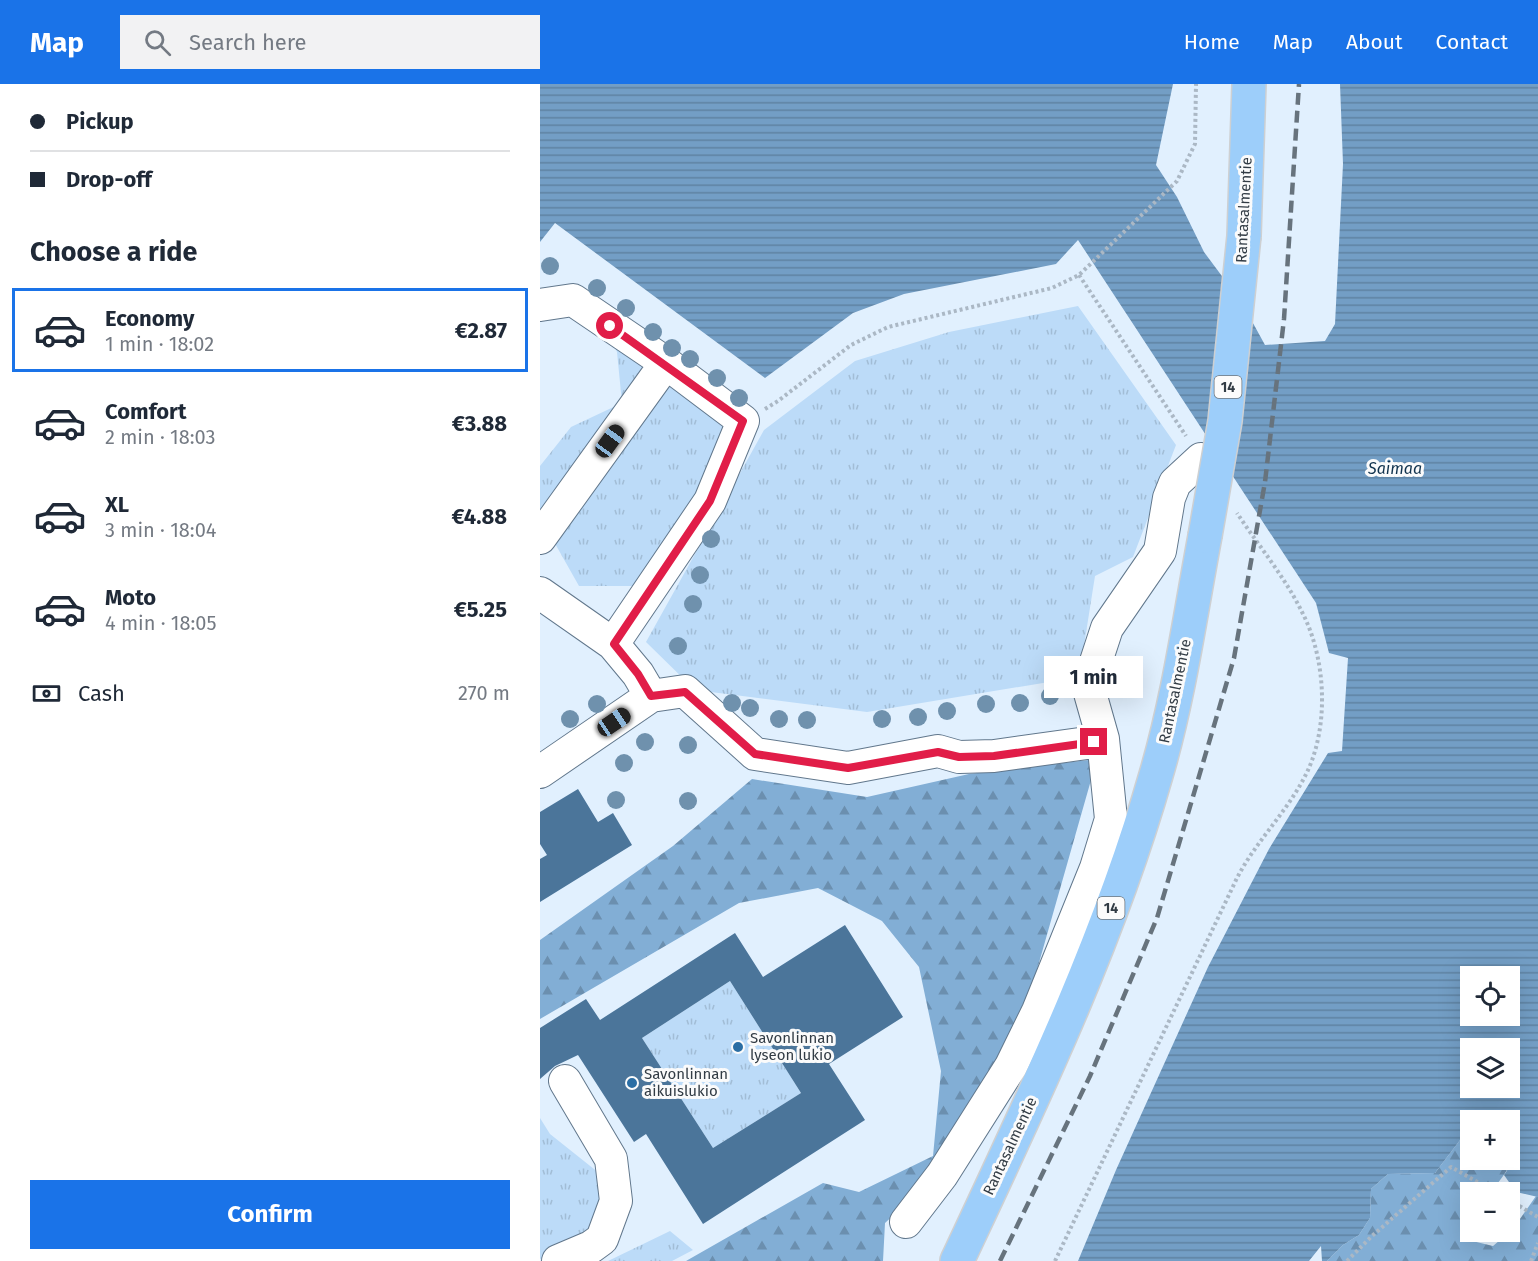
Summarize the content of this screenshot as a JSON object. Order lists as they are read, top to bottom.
{
  "streets": {
    "highway": ["Rantasalmentie", "14"]
  },
  "water": ["Saimaa"],
  "places": ["Savonlinnan lyseon lukio", "Savonlinnan aikuislukio"],
  "page": {
    "header": "Map",
    "search": "Search here",
    "nav": [
      "Home",
      "Map",
      "About",
      "Contact"
    ],
    "banner": ["Pickup", "Drop-off"],
    "heading": "Choose a ride",
    "list": [
      {
        "name": "Economy",
        "note": "1 min · 18:02",
        "value": "€2.87"
      },
      {
        "name": "Comfort",
        "note": "2 min · 18:03",
        "value": "€3.88"
      },
      {
        "name": "XL",
        "note": "3 min · 18:04",
        "value": "€4.88"
      },
      {
        "name": "Moto",
        "note": "4 min · 18:05",
        "value": "€5.25"
      }
    ],
    "bubble": "1 min",
    "pay": ["Cash", "270 m"],
    "map_buttons": ["+", "−"],
    "buttons": "Confirm"
  }
}
